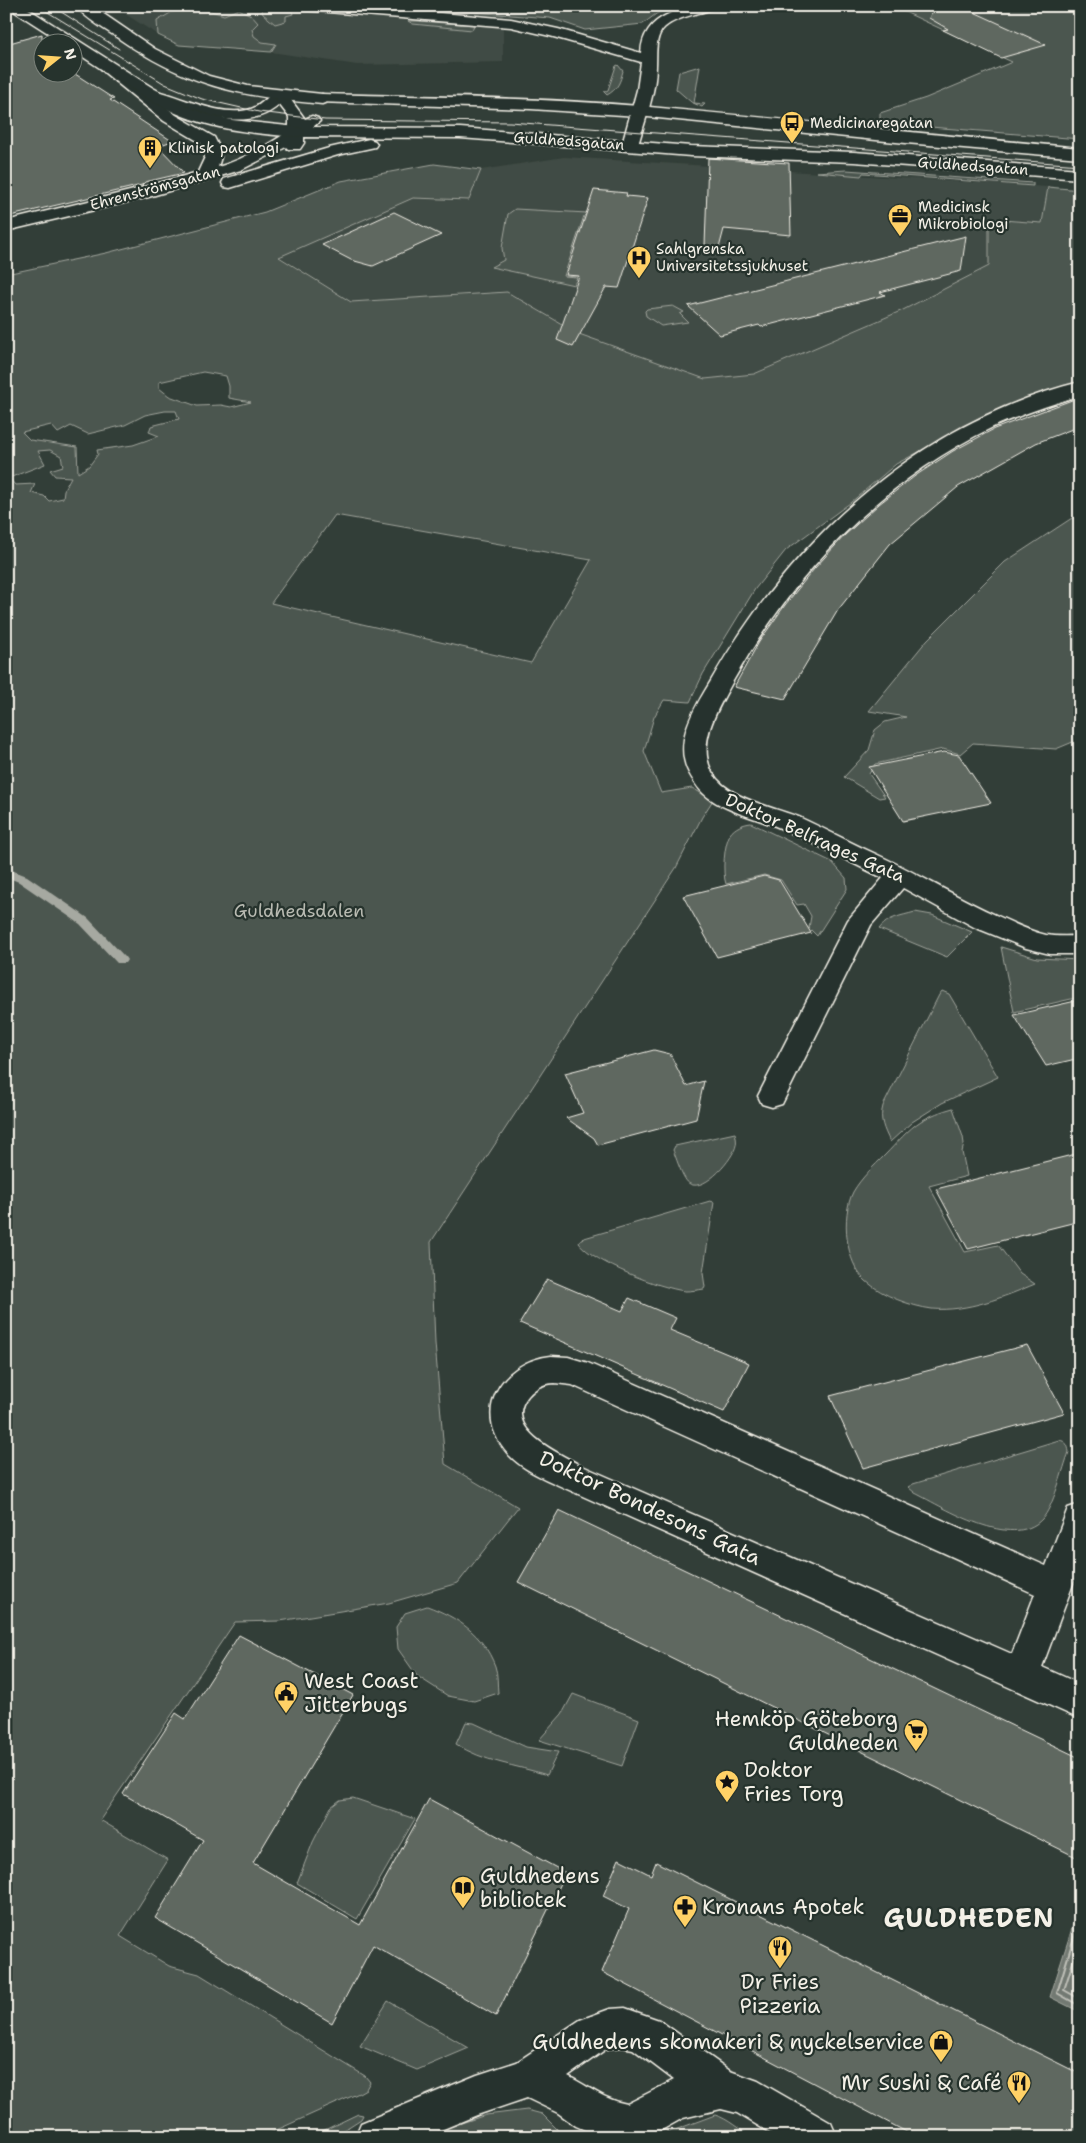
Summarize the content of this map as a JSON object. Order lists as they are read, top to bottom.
{
  "streets": {
    "street": [
      "Guldhedsgatan",
      "Ehrenströmsgatan",
      "Doktor Belfrages Gata",
      "Doktor Bondesons Gata"
    ]
  },
  "crossings": [
    ["Guldhedsgatan", "Ehrenströmsgatan"]
  ],
  "districts": ["GULDHEDEN"],
  "parks": ["Guldhedsdalen"],
  "places": {
    "bus stop": ["Medicinaregatan"],
    "building": ["Klinisk patologi"],
    "office": ["Medicinsk Mikrobiologi"],
    "hospital": ["Sahlgrenska Universitetssjukhuset"],
    "public building": ["West Coast Jitterbugs"],
    "supermarket": ["Hemköp Göteborg Guldheden"],
    "place": ["Doktor Fries Torg"],
    "library": ["Guldhedens bibliotek"],
    "pharmacy": ["Kronans Apotek"],
    "restaurant": ["Dr Fries Pizzeria", "Mr Sushi & Café"],
    "shop": ["Guldhedens skomakeri & nyckelservice"]
  },
  "north": "right"
}
